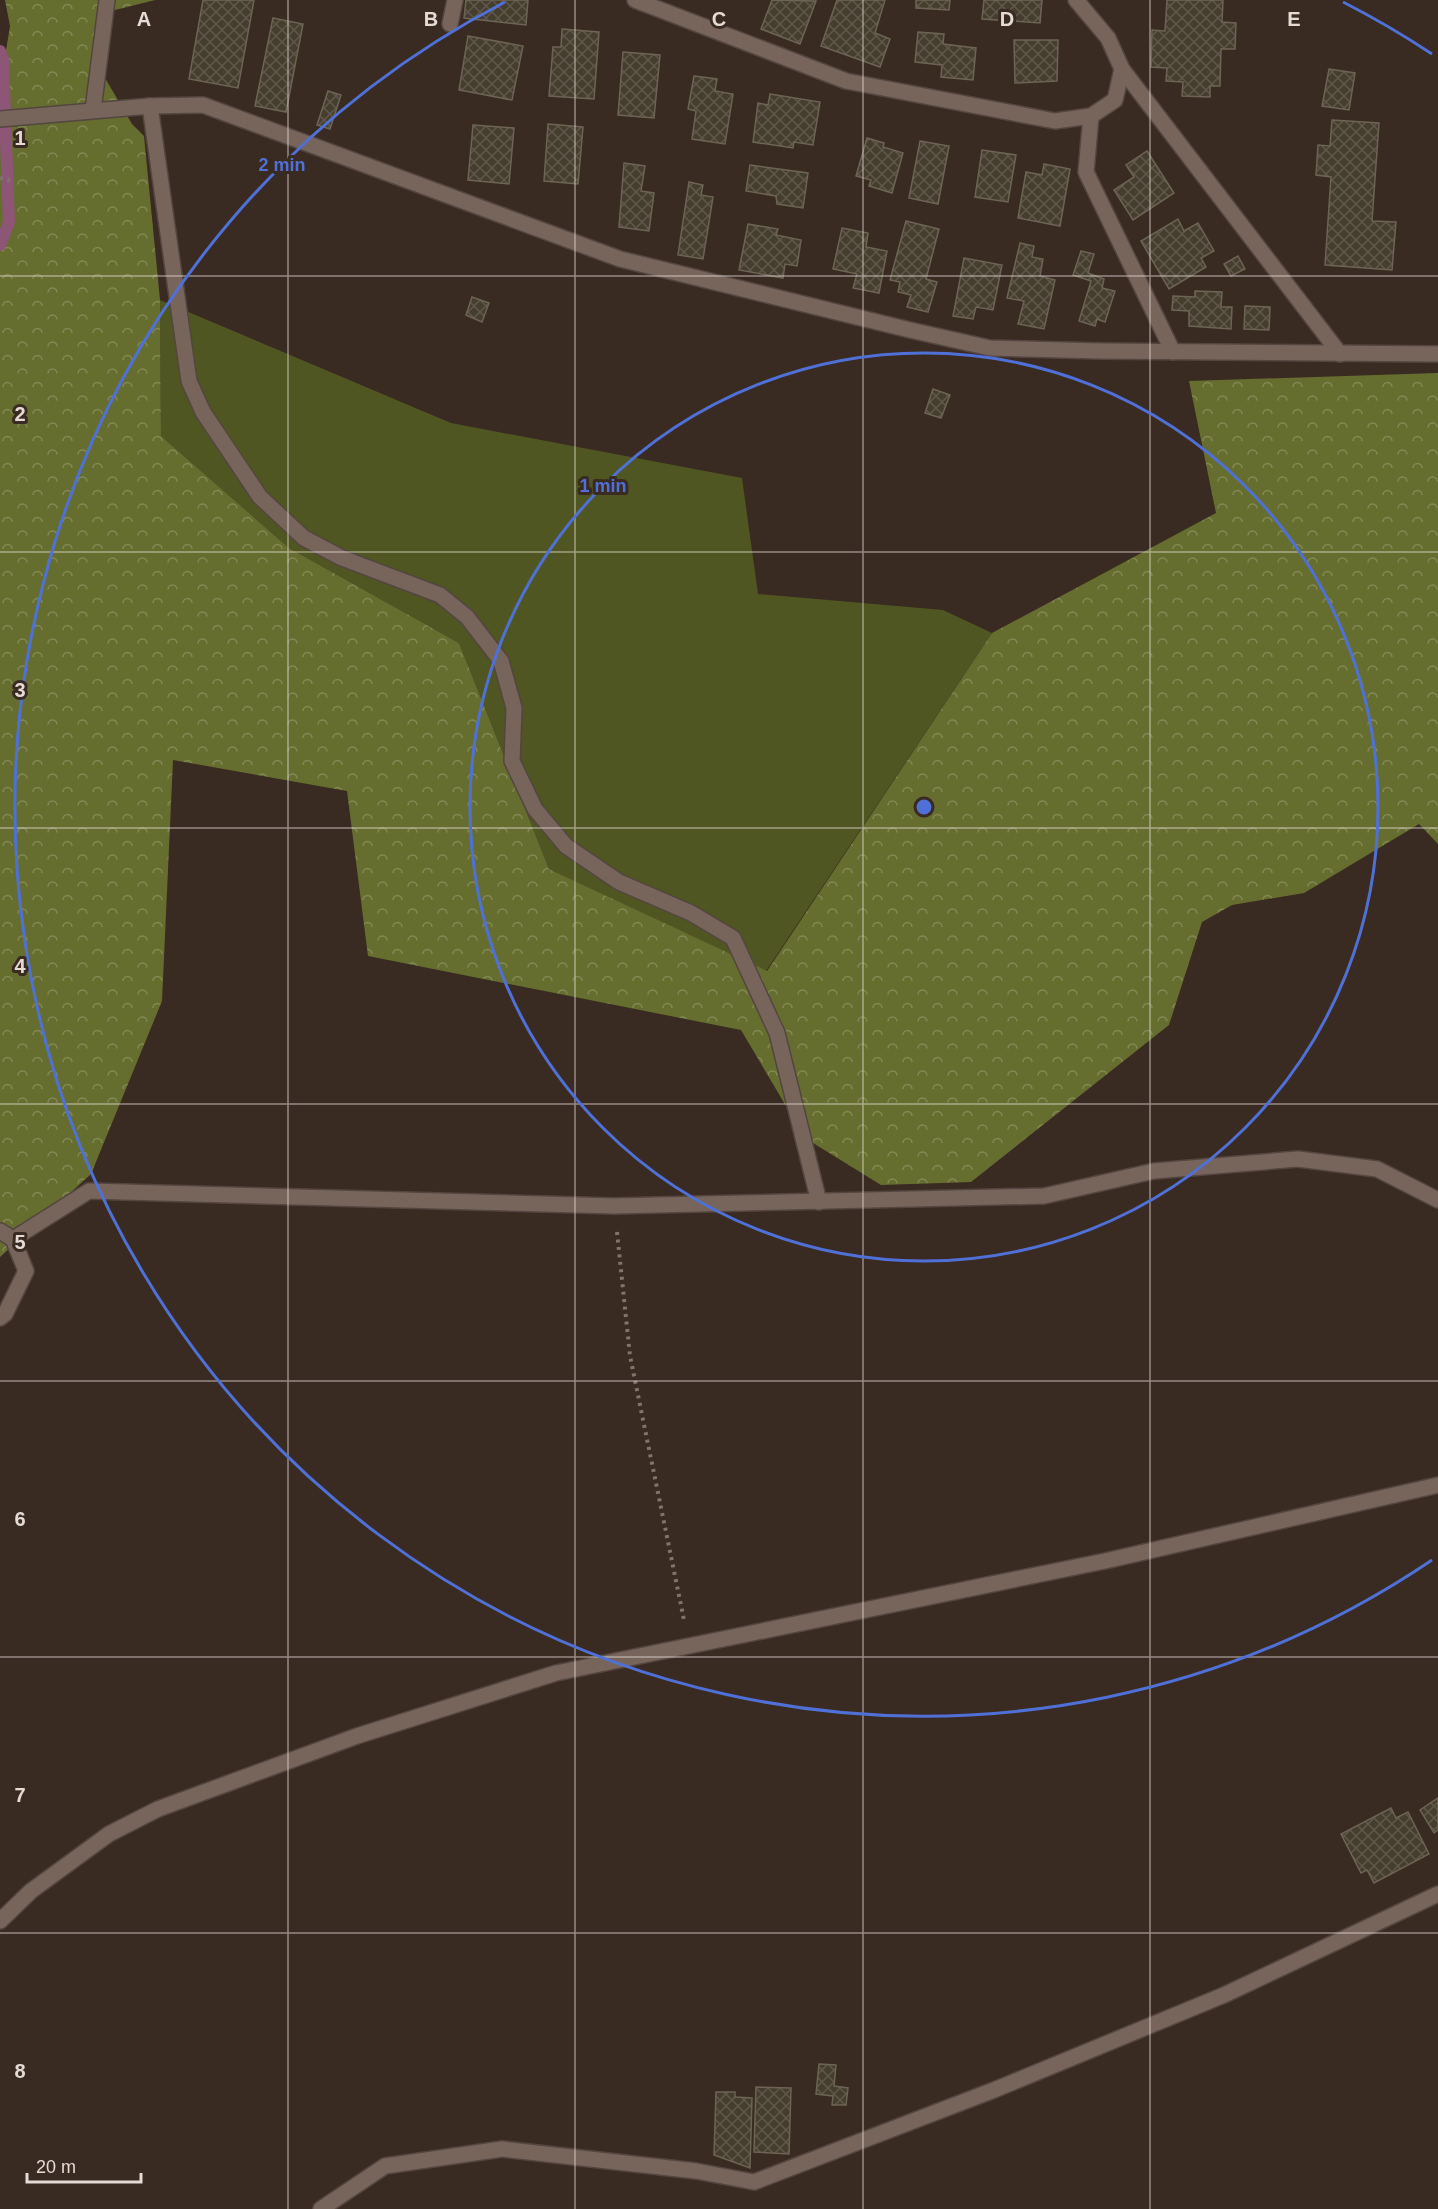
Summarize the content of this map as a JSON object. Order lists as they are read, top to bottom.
{
  "scale_bar": "20 m",
  "grid": {
    "columns": [
      "A",
      "B",
      "C",
      "D",
      "E"
    ],
    "rows": [
      "1",
      "2",
      "3",
      "4",
      "5",
      "6",
      "7",
      "8"
    ]
  },
  "rings": ["2 min", "1 min"]
}
